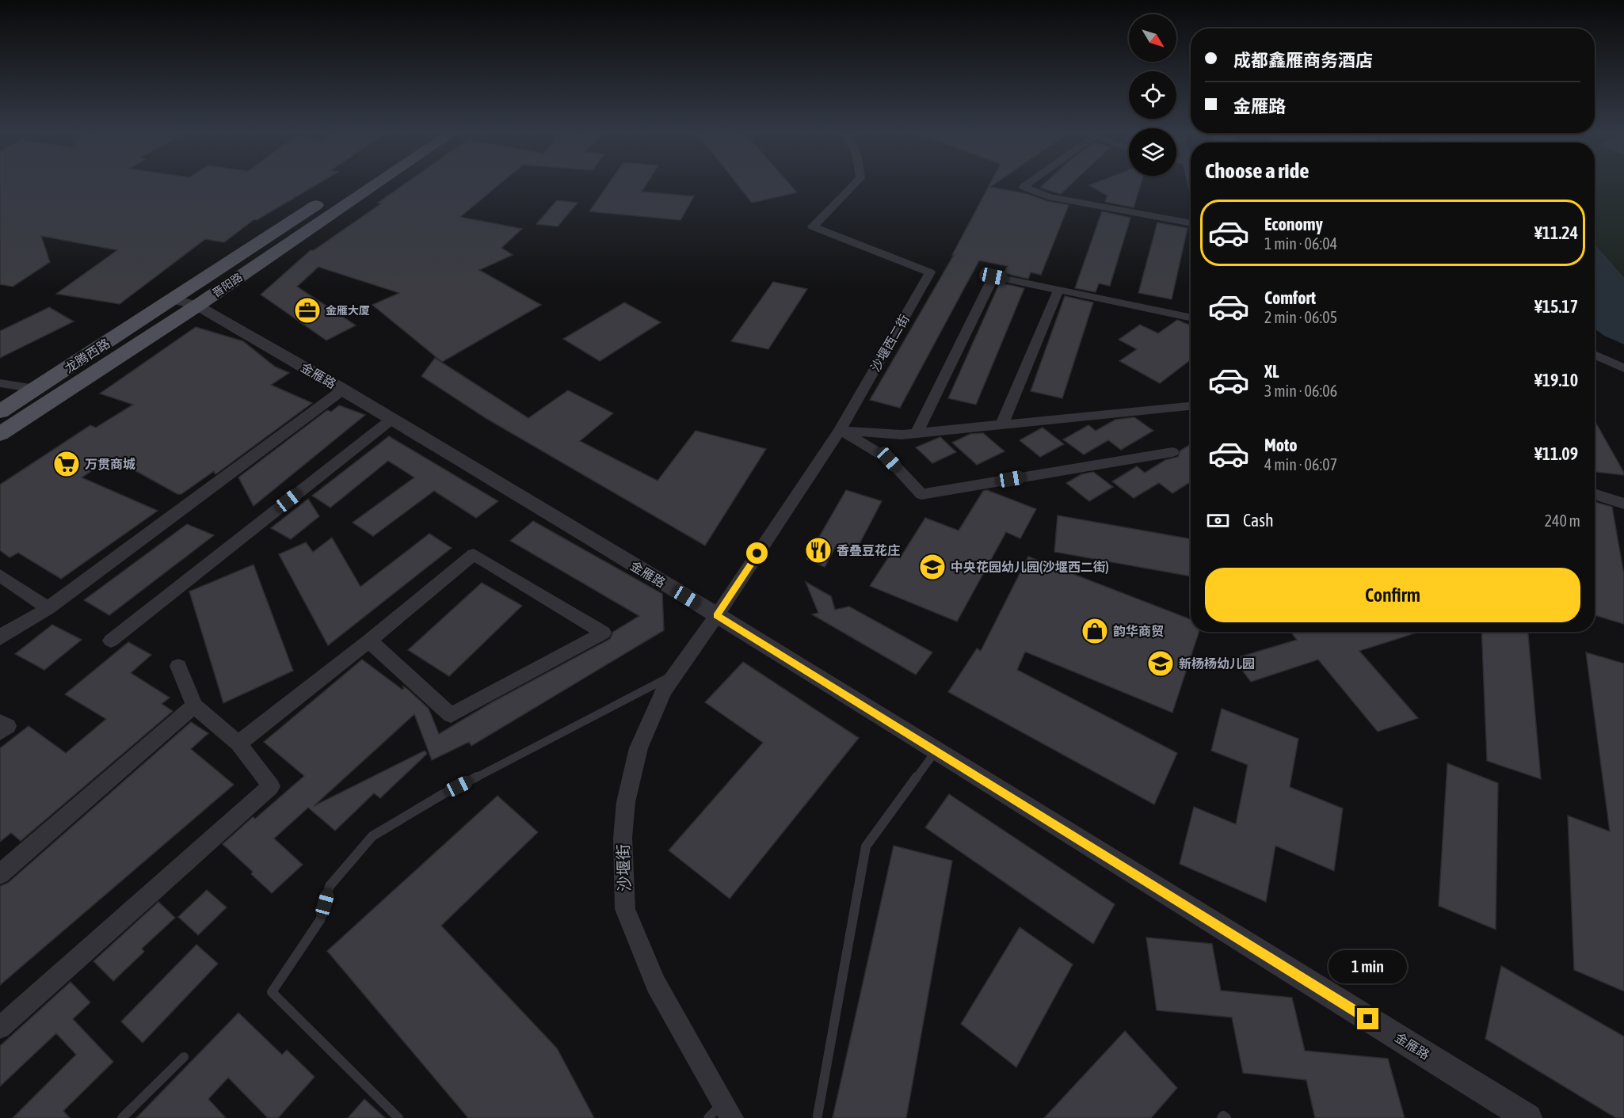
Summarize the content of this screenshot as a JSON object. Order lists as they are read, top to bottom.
{
  "streets": {
    "main road": ["晋阳路", "龙腾西路"],
    "street": ["沙堰西二街", "金雁路", "沙堰街"]
  },
  "crossings": [
    ["晋阳路", "龙腾西路"],
    ["晋阳路", "金雁路"],
    ["沙堰西二街", "金雁路"],
    ["沙堰西二街", "沙堰街"],
    ["龙腾西路", "金雁路"],
    ["金雁路", "沙堰街"]
  ],
  "places": {
    "office": ["金雁大厦"],
    "supermarket": ["万贯商城"],
    "restaurant": ["香叠豆花庄"],
    "school or university": ["中央花园幼儿园(沙堰西二街)", "新杨杨幼儿园"],
    "shop": ["韵华商贸"]
  },
  "north": "bottom right",
  "page": {
    "banner": ["成都鑫雁商务酒店", "金雁路"],
    "heading": "Choose a ride",
    "list": [
      {
        "name": "Economy",
        "note": "1 min · 06:04",
        "value": "¥11.24"
      },
      {
        "name": "Comfort",
        "note": "2 min · 06:05",
        "value": "¥15.17"
      },
      {
        "name": "XL",
        "note": "3 min · 06:06",
        "value": "¥19.10"
      },
      {
        "name": "Moto",
        "note": "4 min · 06:07",
        "value": "¥11.09"
      }
    ],
    "pay": ["Cash", "240 m"],
    "buttons": "Confirm",
    "bubble": "1 min"
  }
}
